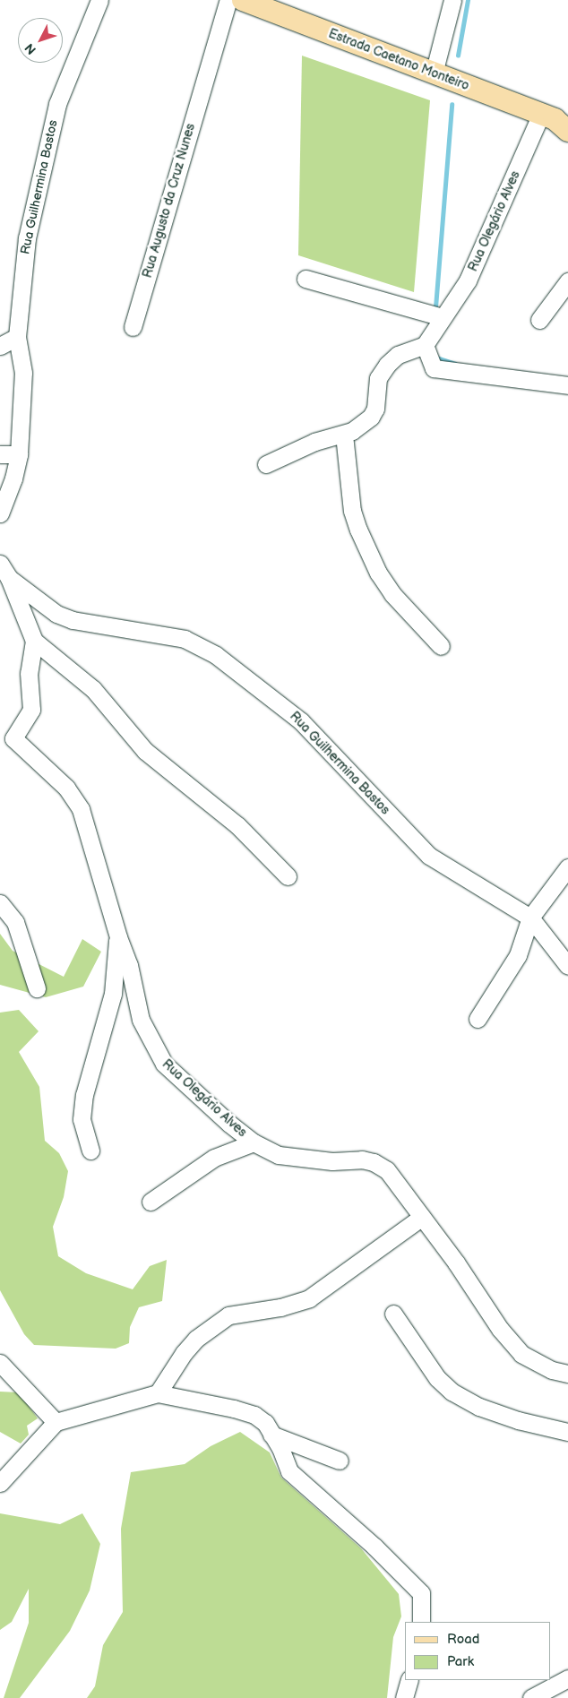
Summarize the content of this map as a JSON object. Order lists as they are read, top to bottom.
{
  "streets": {
    "main road": ["Estrada Caetano Monteiro"],
    "street": ["Rua Guilhermina Bastos", "Rua Augusto da Cruz Nunes", "Rua Olegário Alves"]
  },
  "crossings": [
    ["Estrada Caetano Monteiro", "Rua Olegário Alves"]
  ],
  "legend": ["Road", "Park"],
  "north": "bottom left"
}
